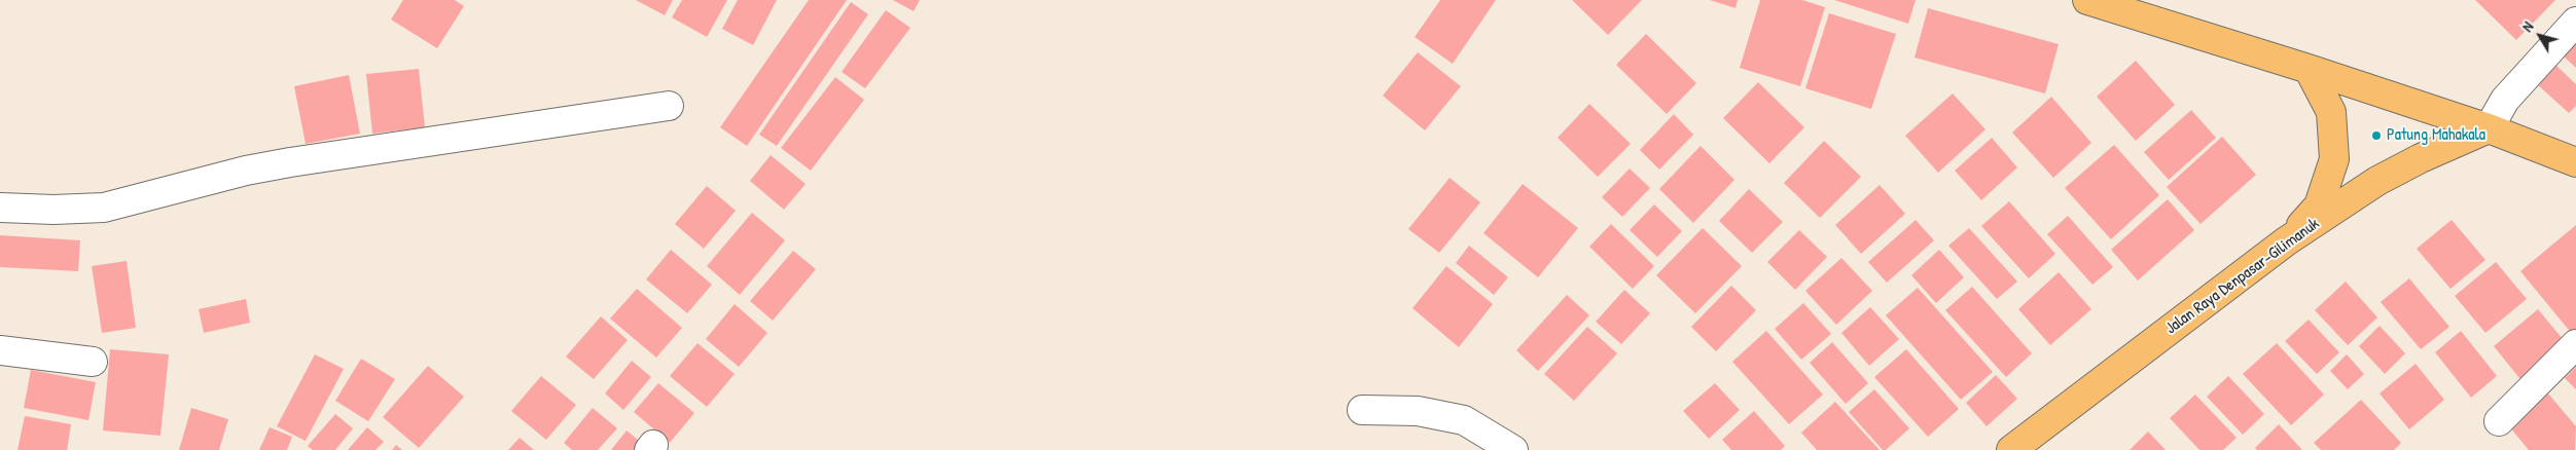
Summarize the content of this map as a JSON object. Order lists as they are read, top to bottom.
{
  "streets": {
    "highway": ["Jalan Raya Denpasar-Gilimanuk"]
  },
  "places": ["Patung Mahakala"],
  "north": "top left"
}
